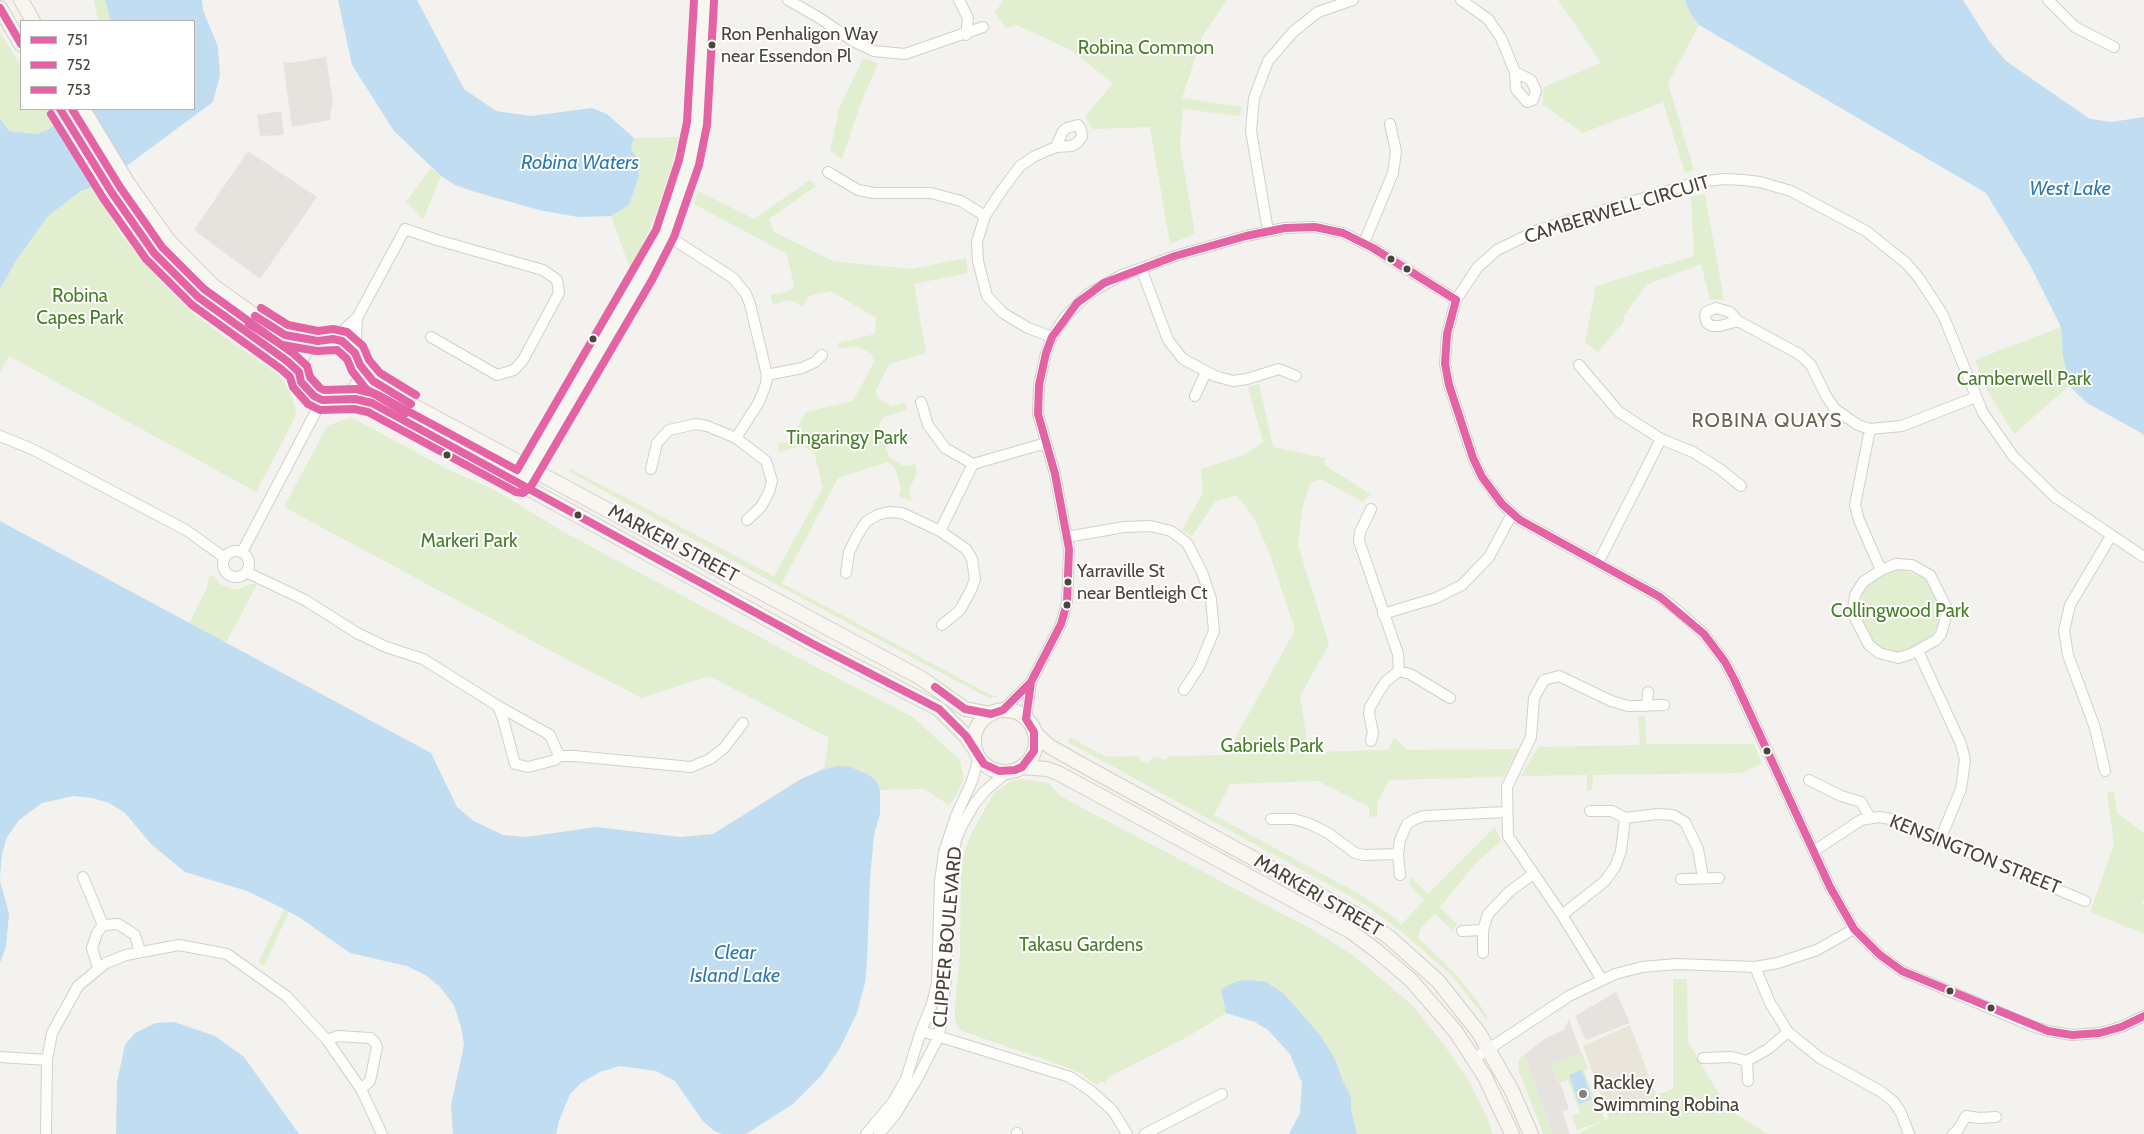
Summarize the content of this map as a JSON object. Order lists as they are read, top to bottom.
{
  "streets": {
    "main road": ["MARKERI STREET"],
    "street": ["CAMBERWELL CIRCUIT", "KENSINGTON STREET", "CLIPPER BOULEVARD"]
  },
  "crossings": [
    ["CAMBERWELL CIRCUIT", "KENSINGTON STREET"],
    ["MARKERI STREET", "CLIPPER BOULEVARD"]
  ],
  "districts": ["ROBINA QUAYS"],
  "water": ["Robina Waters", "West Lake", "Clear Island Lake"],
  "parks": [
    "Robina Common",
    "Robina Capes Park",
    "Camberwell Park",
    "Tingaringy Park",
    "Markeri Park",
    "Collingwood Park",
    "Gabriels Park",
    "Takasu Gardens"
  ],
  "places": ["Ron Penhaligon Way near Essendon Pl", "Yarraville St near Bentleigh Ct", "Rackley Swimming Robina"],
  "lines": ["transit line 753", "transit line 752", "transit line 751"],
  "legend": ["751", "752", "753"]
}
